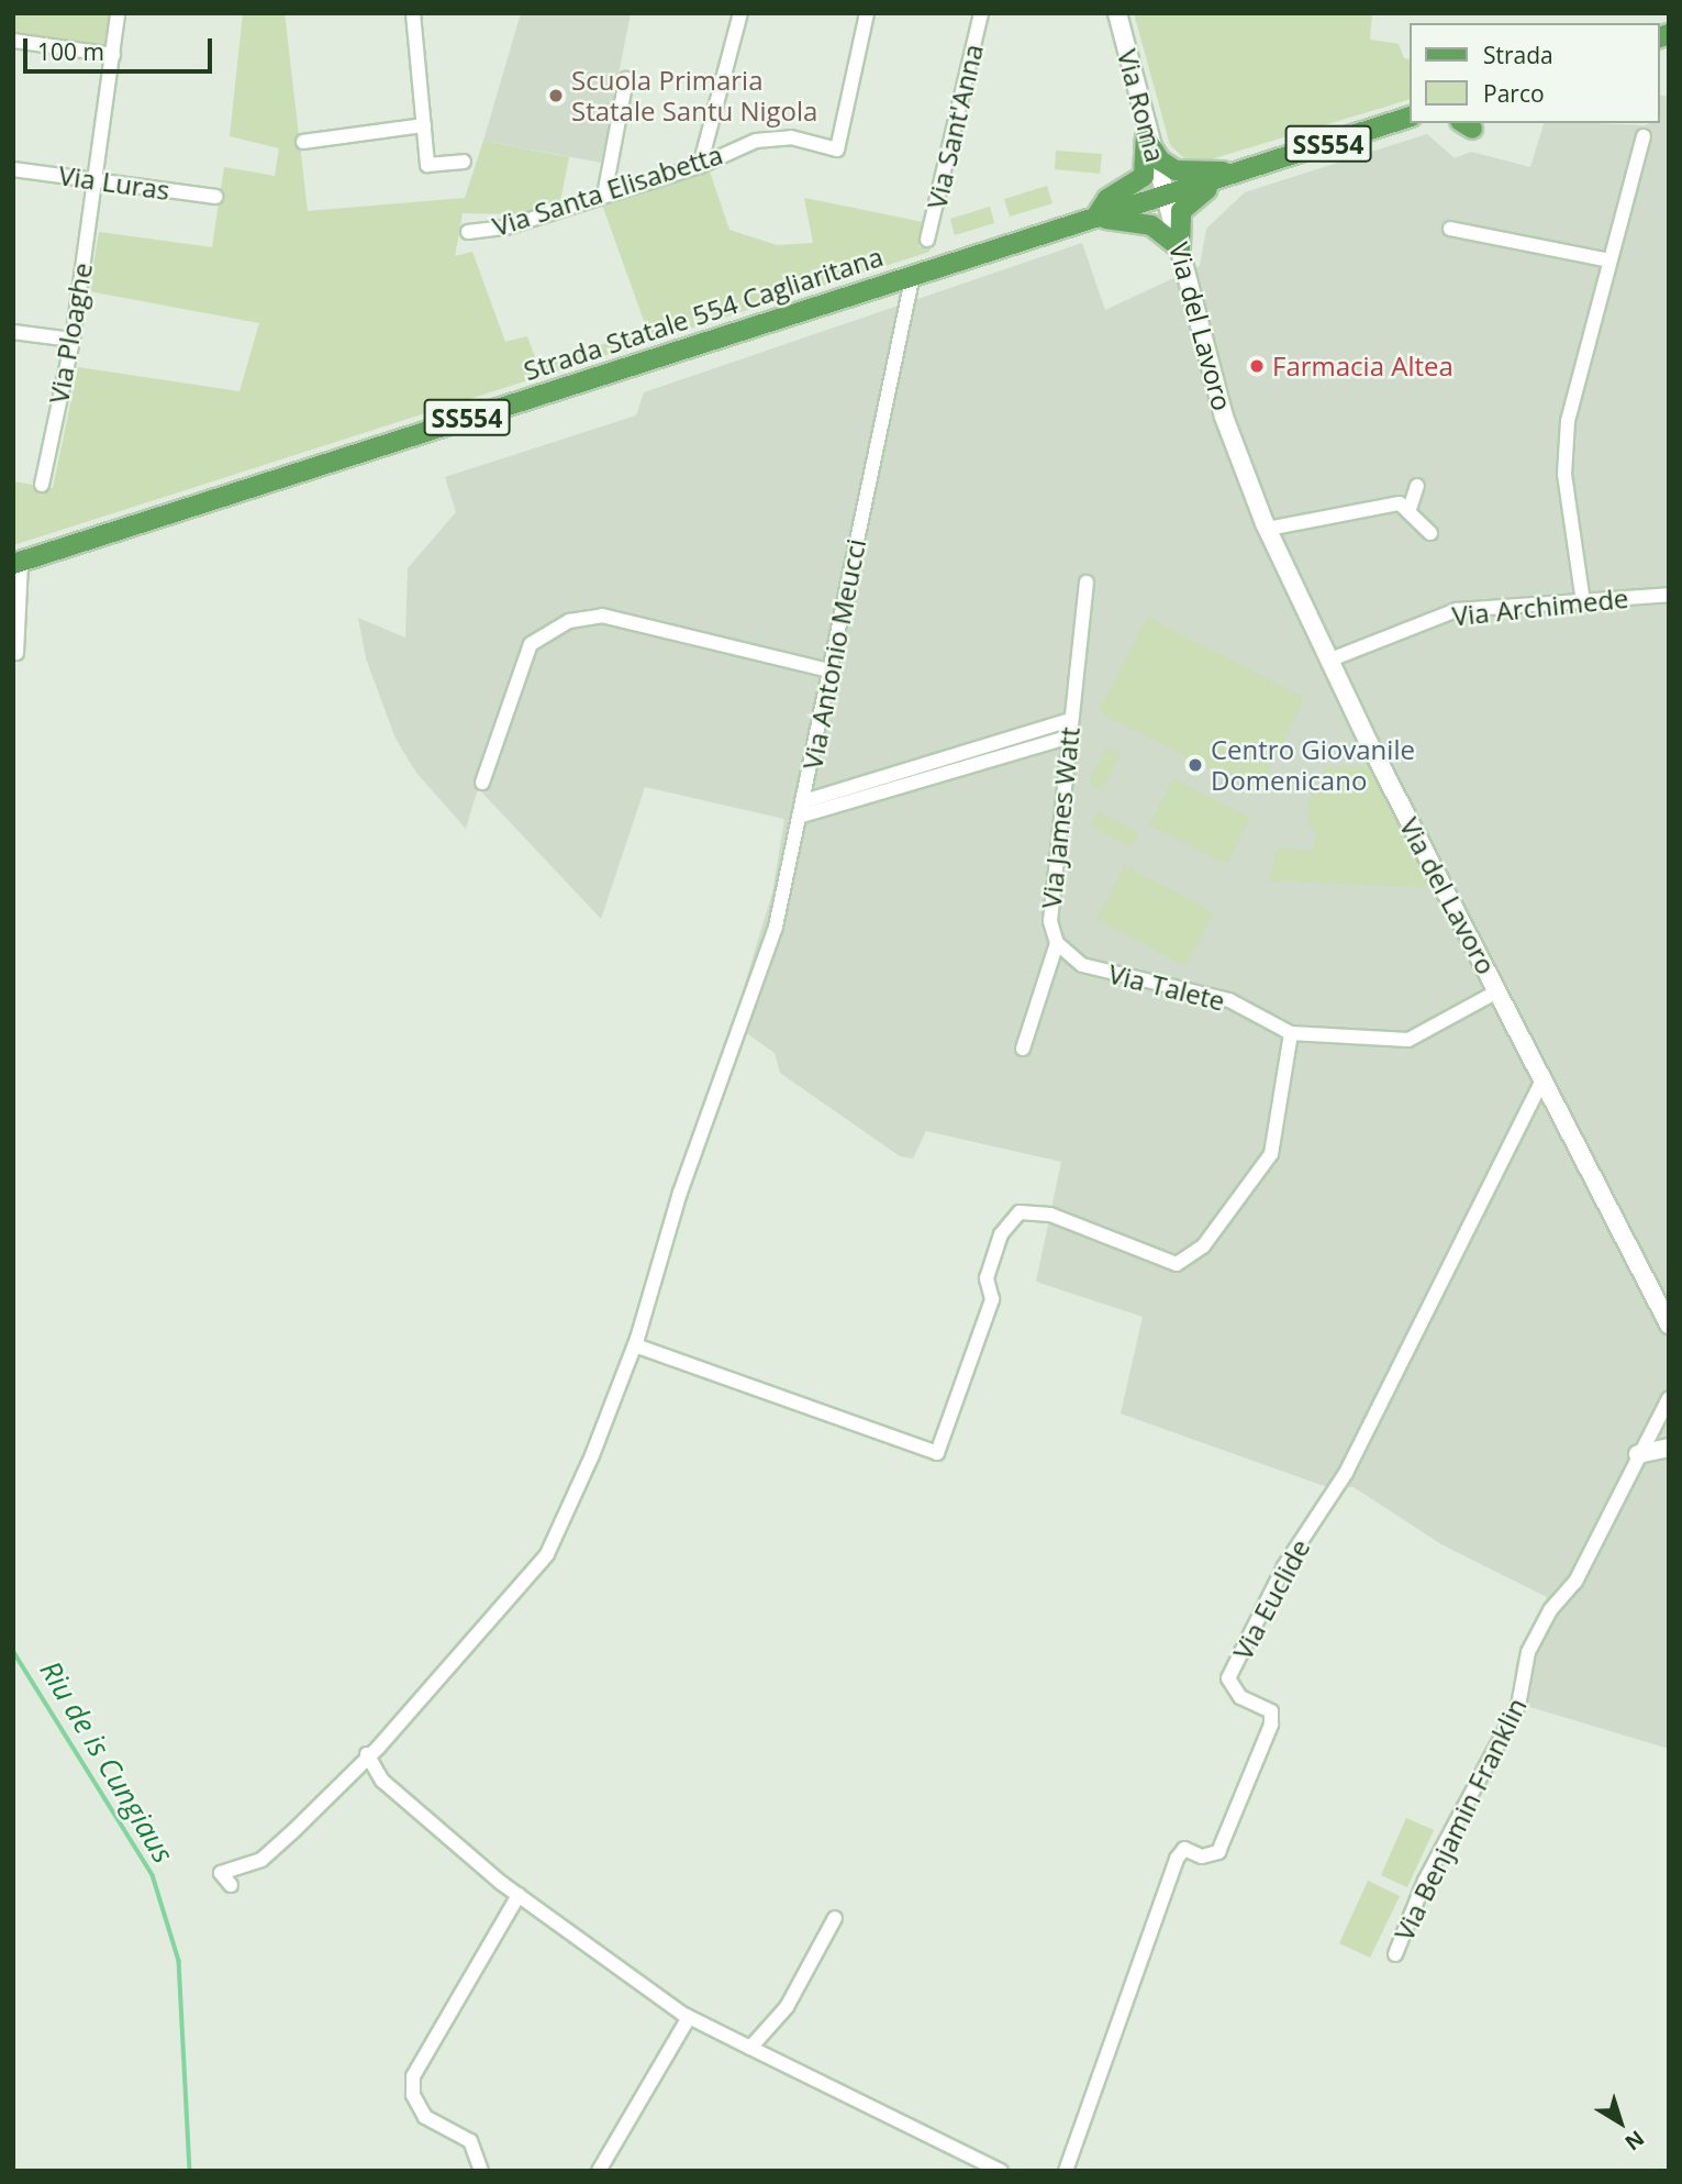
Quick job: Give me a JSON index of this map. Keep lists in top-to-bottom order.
{
  "streets": {
    "main road": [
      "Via Roma",
      "SS554",
      "Strada Statale 554 Cagliaritana",
      "Via del Lavoro"
    ],
    "street": [
      "Via Sant'Anna",
      "Via Luras",
      "Via Santa Elisabetta",
      "Via Ploaghe",
      "Via Archimede",
      "Via Antonio Meucci",
      "Via James Watt",
      "Via Talete",
      "Via Euclide",
      "Via Benjamin Franklin"
    ]
  },
  "crossings": [
    ["Via Roma", "Strada Statale 554 Cagliaritana"],
    ["Via Roma", "Via del Lavoro"],
    ["Via Luras", "Via Ploaghe"],
    ["Strada Statale 554 Cagliaritana", "Via del Lavoro"],
    ["Strada Statale 554 Cagliaritana", "Via Antonio Meucci"],
    ["Via del Lavoro", "Via Archimede"],
    ["Via del Lavoro", "Via Talete"],
    ["Via del Lavoro", "Via Euclide"],
    ["Via James Watt", "Via Talete"]
  ],
  "water": ["Riu de is Cungiaus"],
  "places": ["Scuola Primaria Statale Santu Nigola", "Farmacia Altea", "Centro Giovanile Domenicano"],
  "legend": ["Strada", "Parco"],
  "scale_bar": "100 m",
  "north": "bottom right"
}
